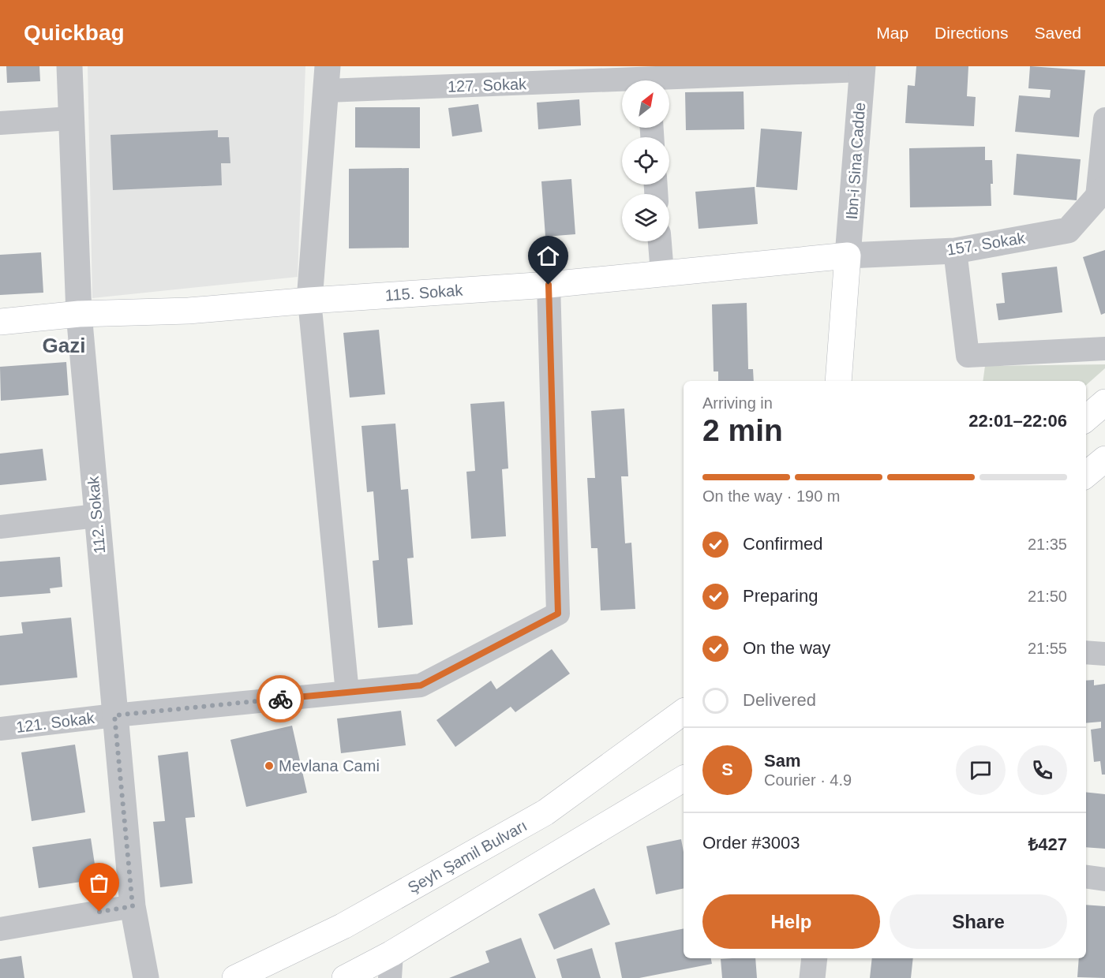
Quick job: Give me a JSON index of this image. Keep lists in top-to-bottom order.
{
  "streets": {
    "main road": ["115. Sokak", "Şeyh Şamil Bulvarı"],
    "street": [
      "127. Sokak",
      "Ibn-i Sina Cadde",
      "157. Sokak",
      "112. Sokak",
      "121. Sokak"
    ]
  },
  "crossings": [
    ["127. Sokak", "Ibn-i Sina Cadde"],
    ["Ibn-i Sina Cadde", "157. Sokak"],
    ["Ibn-i Sina Cadde", "115. Sokak"],
    ["157. Sokak", "115. Sokak"],
    ["115. Sokak", "112. Sokak"],
    ["115. Sokak", "121. Sokak"],
    ["112. Sokak", "121. Sokak"]
  ],
  "districts": ["Gazi"],
  "places": ["Mevlana Cami"],
  "north": "top right",
  "page": {
    "header": "Quickbag",
    "nav": ["Map", "Directions", "Saved"],
    "heading": ["2 min", "Arriving in", "22:01–22:06"],
    "panel": [
      "Sam",
      "Courier · 4.9",
      "Order #3003",
      "₺427"
    ],
    "bar": "On the way · 190 m",
    "list": [
      ["Confirmed", "21:35"],
      ["Preparing", "21:50"],
      ["On the way", "21:55"],
      "Delivered"
    ],
    "round": "S",
    "buttons": ["Help", "Share"]
  }
}
